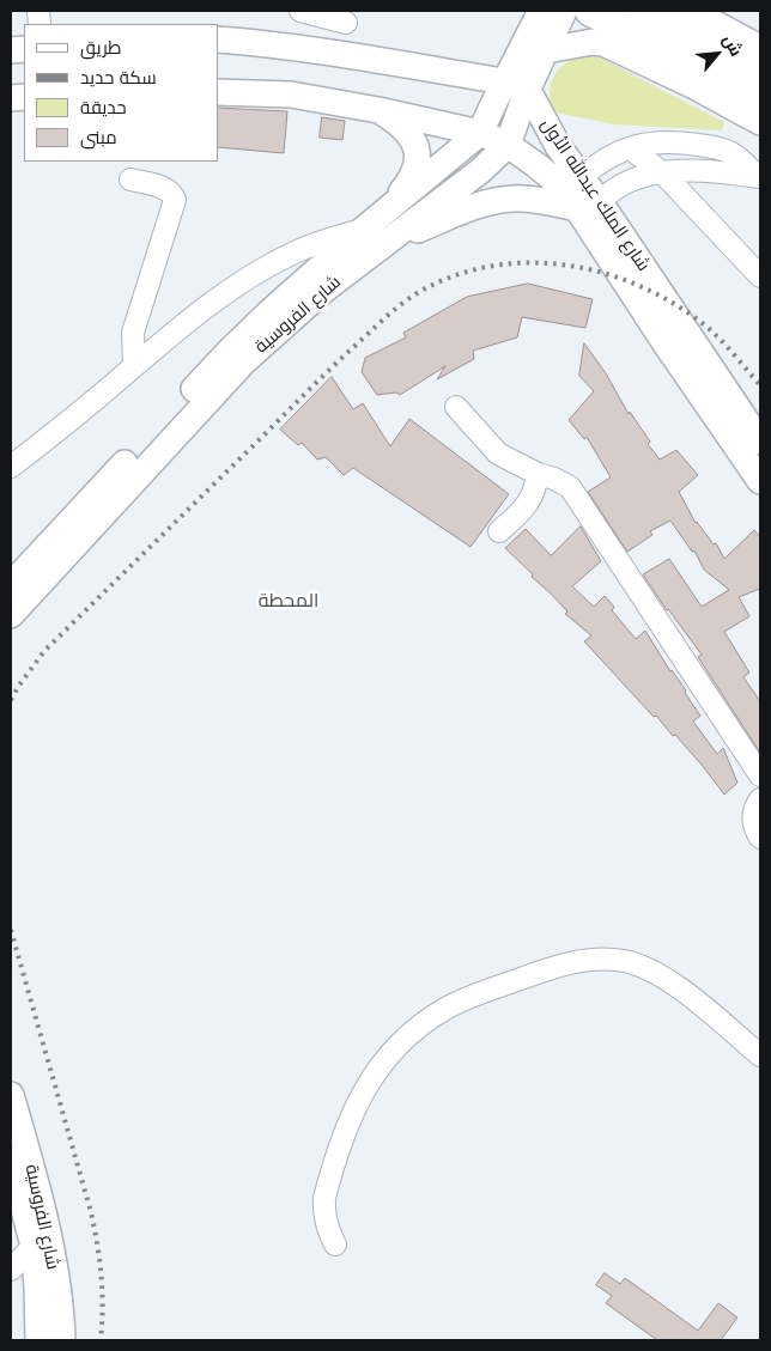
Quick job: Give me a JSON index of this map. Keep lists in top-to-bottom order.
{
  "streets": {
    "main road": ["شارع الملك عبدالله الأول", "شارع الفروسية"]
  },
  "crossings": [
    ["شارع الملك عبدالله الأول", "شارع الفروسية"]
  ],
  "districts": ["المحطة"],
  "legend": [
    "طريق",
    "سكة حديد",
    "حديقة",
    "مبنى"
  ],
  "north": "top right"
}
